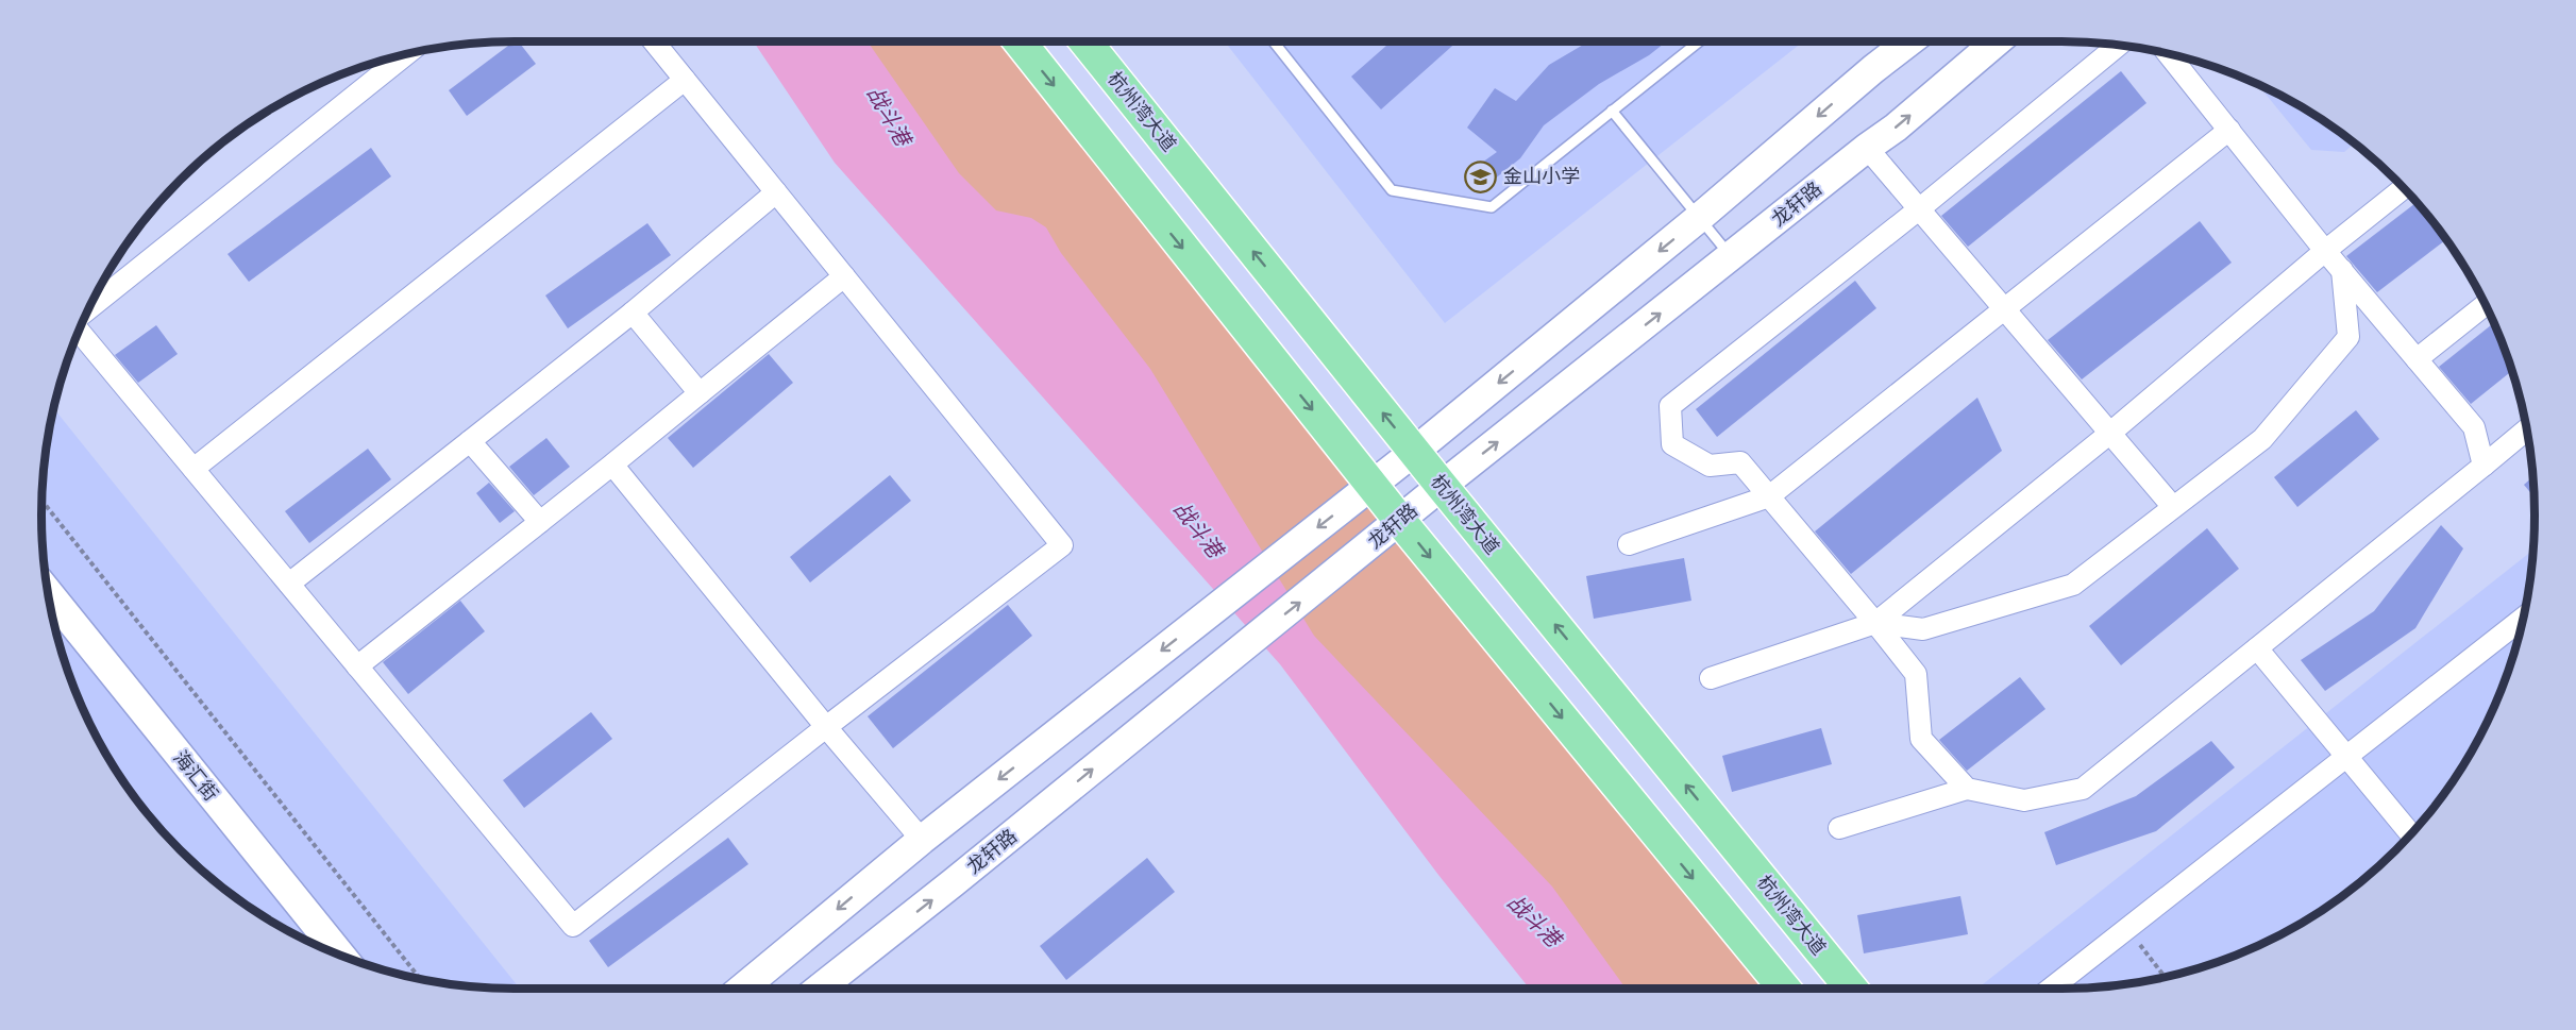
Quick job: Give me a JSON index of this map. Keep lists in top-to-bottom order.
{
  "streets": {
    "main road": ["杭州湾大道"],
    "street": ["龙轩路", "海汇街"]
  },
  "crossings": [
    ["杭州湾大道", "龙轩路"]
  ],
  "water": ["战斗港"],
  "places": {
    "school or university": ["金山小学"]
  }
}
